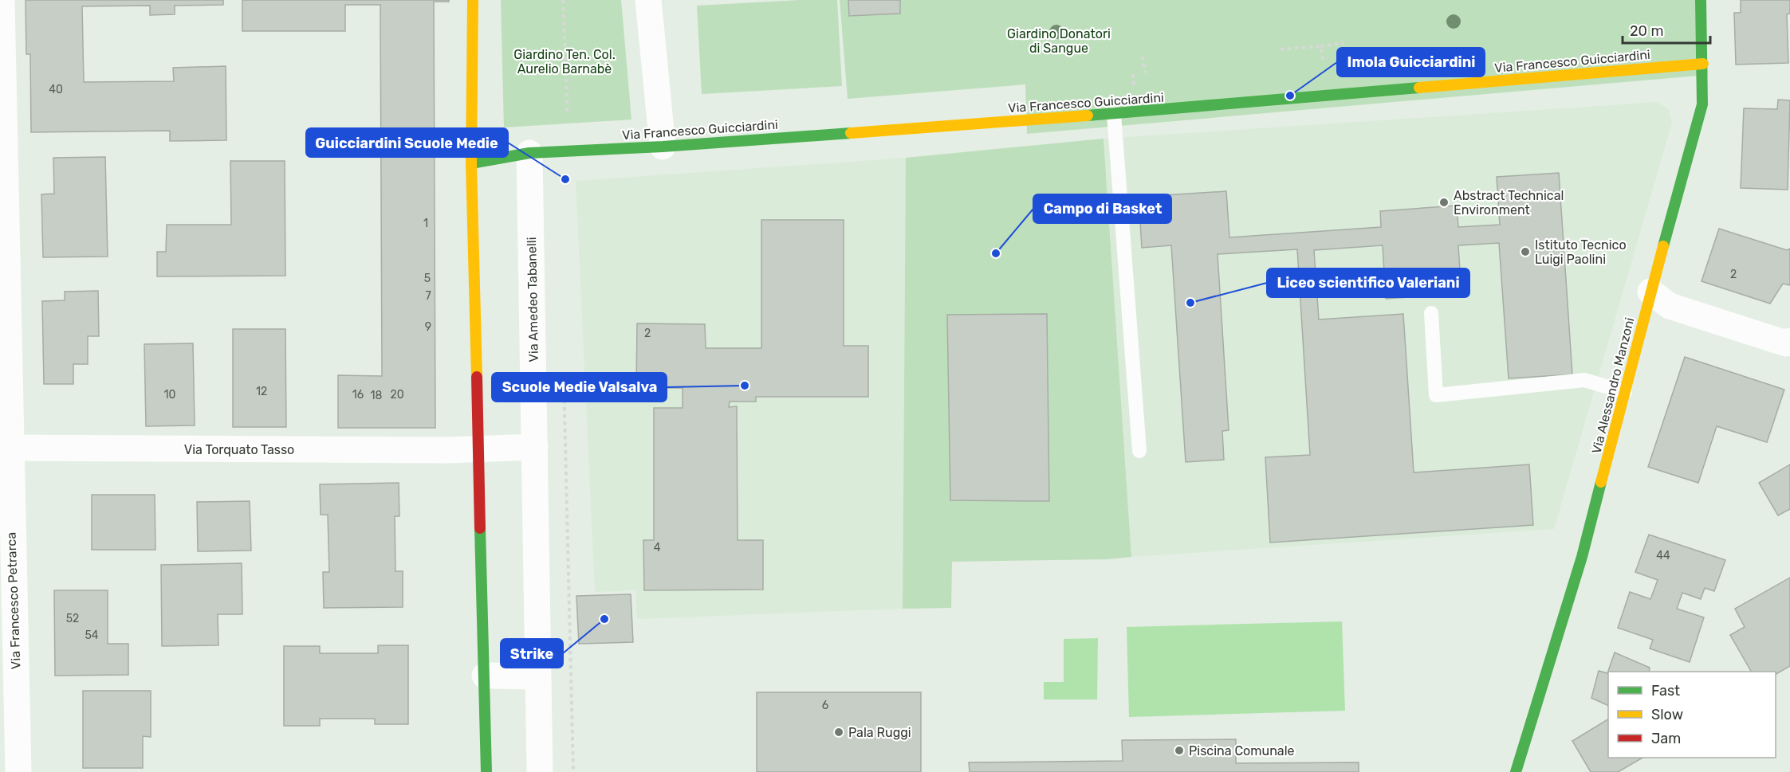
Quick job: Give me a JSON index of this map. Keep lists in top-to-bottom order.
{
  "streets": {
    "street": [
      "Via Francesco Guicciardini",
      "Via Amedeo Tabanelli",
      "Via Alessandro Manzoni",
      "Via Torquato Tasso",
      "Via Francesco Petrarca"
    ]
  },
  "crossings": [
    ["Via Francesco Guicciardini", "Via Amedeo Tabanelli"],
    ["Via Francesco Guicciardini", "Via Alessandro Manzoni"],
    ["Via Torquato Tasso", "Via Francesco Petrarca"]
  ],
  "parks": ["Giardino Donatori di Sangue", "Giardino Ten. Col. Aurelio Barnabè"],
  "places": [
    "Imola Guicciardini",
    "Guicciardini Scuole Medie",
    "Abstract Technical Environment",
    "Istituto Tecnico Luigi Paolini",
    "Campo di Basket",
    "Liceo scientifico Valeriani",
    "Scuole Medie Valsalva",
    "Strike",
    "Pala Ruggi",
    "Piscina Comunale"
  ],
  "house_numbers": [
    "40",
    "1",
    "2",
    "5",
    "7",
    "9",
    "2",
    "12",
    "10",
    "16",
    "20",
    "18",
    "4",
    "44",
    "52",
    "54",
    "6"
  ],
  "legend": ["Fast", "Slow", "Jam"],
  "scale_bar": "20 m"
}
